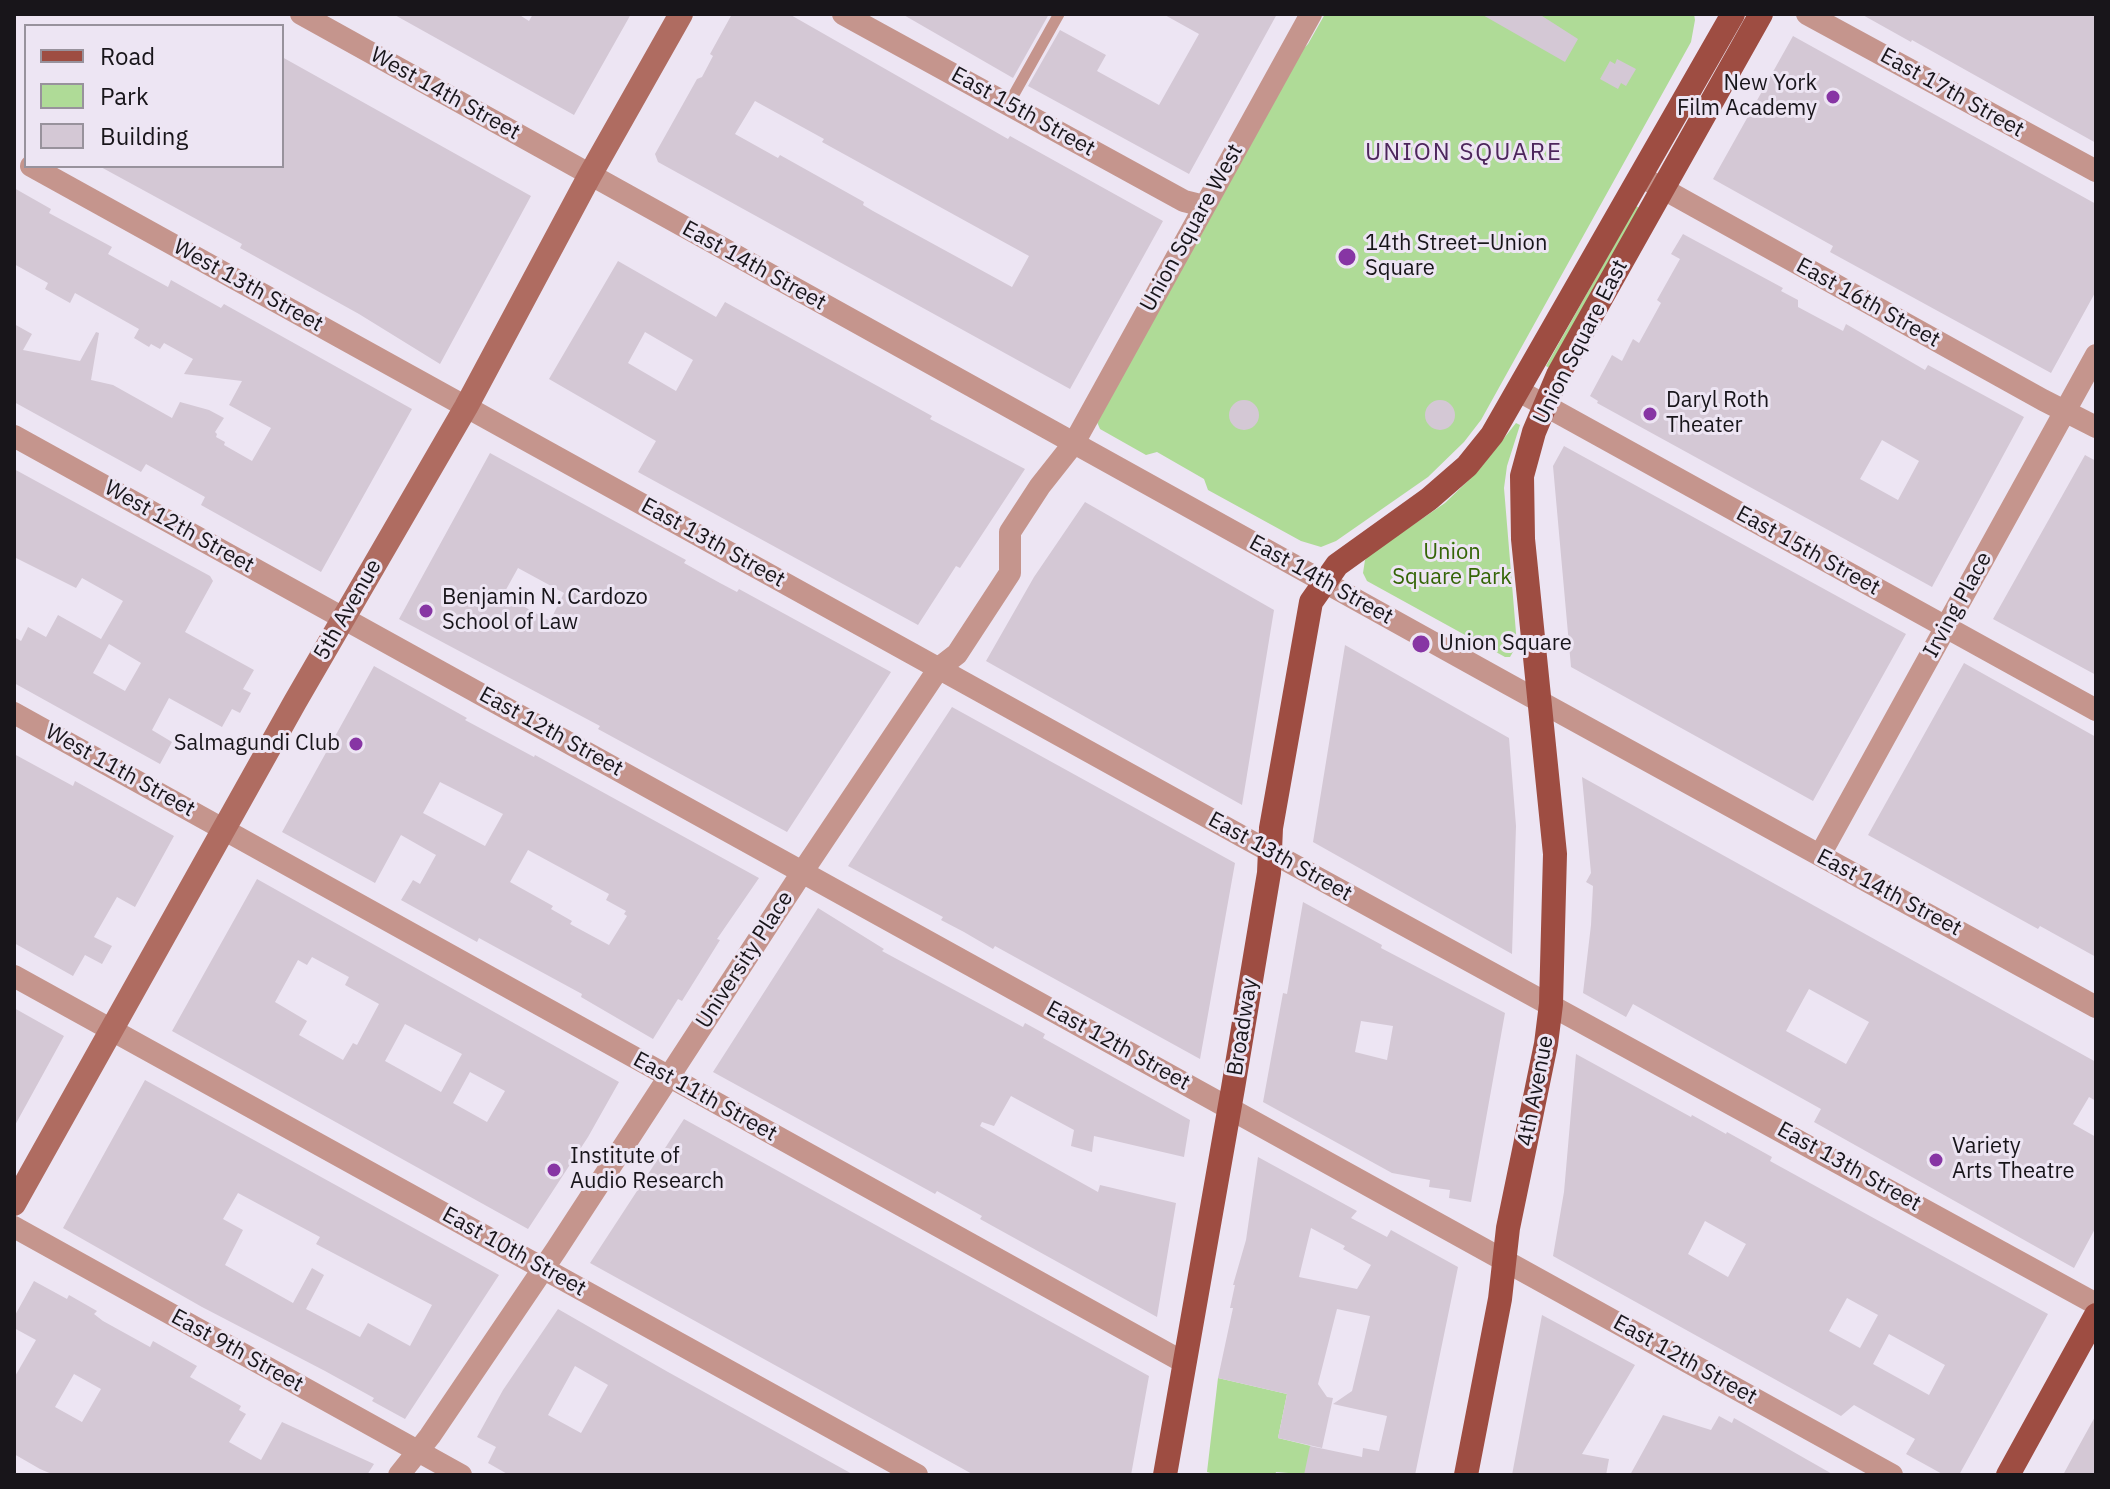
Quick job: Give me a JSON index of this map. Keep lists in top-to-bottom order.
{
  "streets": {
    "main road": [
      "Union Square East",
      "5th Avenue",
      "Broadway",
      "4th Avenue"
    ],
    "street": [
      "East 17th Street",
      "West 14th Street",
      "East 15th Street",
      "Union Square West",
      "East 14th Street",
      "West 13th Street",
      "East 16th Street",
      "West 12th Street",
      "East 13th Street",
      "Irving Place",
      "East 12th Street",
      "West 11th Street",
      "University Place",
      "East 11th Street",
      "East 10th Street",
      "East 9th Street"
    ]
  },
  "crossings": [
    ["West 14th Street", "East 14th Street"],
    ["West 14th Street", "5th Avenue"],
    ["East 15th Street", "Union Square West"],
    ["East 15th Street", "Union Square East"],
    ["East 15th Street", "Irving Place"],
    ["Union Square West", "East 14th Street"],
    ["Union Square West", "University Place"],
    ["East 14th Street", "Union Square East"],
    ["East 14th Street", "Irving Place"],
    ["East 14th Street", "5th Avenue"],
    ["East 14th Street", "University Place"],
    ["East 14th Street", "Broadway"],
    ["East 14th Street", "4th Avenue"],
    ["West 13th Street", "East 13th Street"],
    ["West 13th Street", "5th Avenue"],
    ["East 16th Street", "Union Square East"],
    ["East 16th Street", "Irving Place"],
    ["Union Square East", "Broadway"],
    ["Union Square East", "4th Avenue"],
    ["West 12th Street", "5th Avenue"],
    ["West 12th Street", "East 12th Street"],
    ["East 13th Street", "5th Avenue"],
    ["East 13th Street", "University Place"],
    ["East 13th Street", "Broadway"],
    ["East 13th Street", "4th Avenue"],
    ["5th Avenue", "East 12th Street"],
    ["5th Avenue", "West 11th Street"],
    ["5th Avenue", "East 11th Street"],
    ["5th Avenue", "East 10th Street"],
    ["East 12th Street", "University Place"],
    ["East 12th Street", "Broadway"],
    ["East 12th Street", "4th Avenue"],
    ["West 11th Street", "East 11th Street"],
    ["University Place", "East 11th Street"],
    ["University Place", "East 10th Street"],
    ["University Place", "East 9th Street"],
    ["Broadway", "East 11th Street"]
  ],
  "districts": ["UNION SQUARE"],
  "parks": ["Union Square Park"],
  "places": [
    "New York Film Academy",
    "14th Street–Union Square",
    "Daryl Roth Theater",
    "Benjamin N. Cardozo School of Law",
    "Union Square",
    "Salmagundi Club",
    "Variety Arts Theatre",
    "Institute of Audio Research"
  ],
  "legend": ["Road", "Park", "Building"]
}
